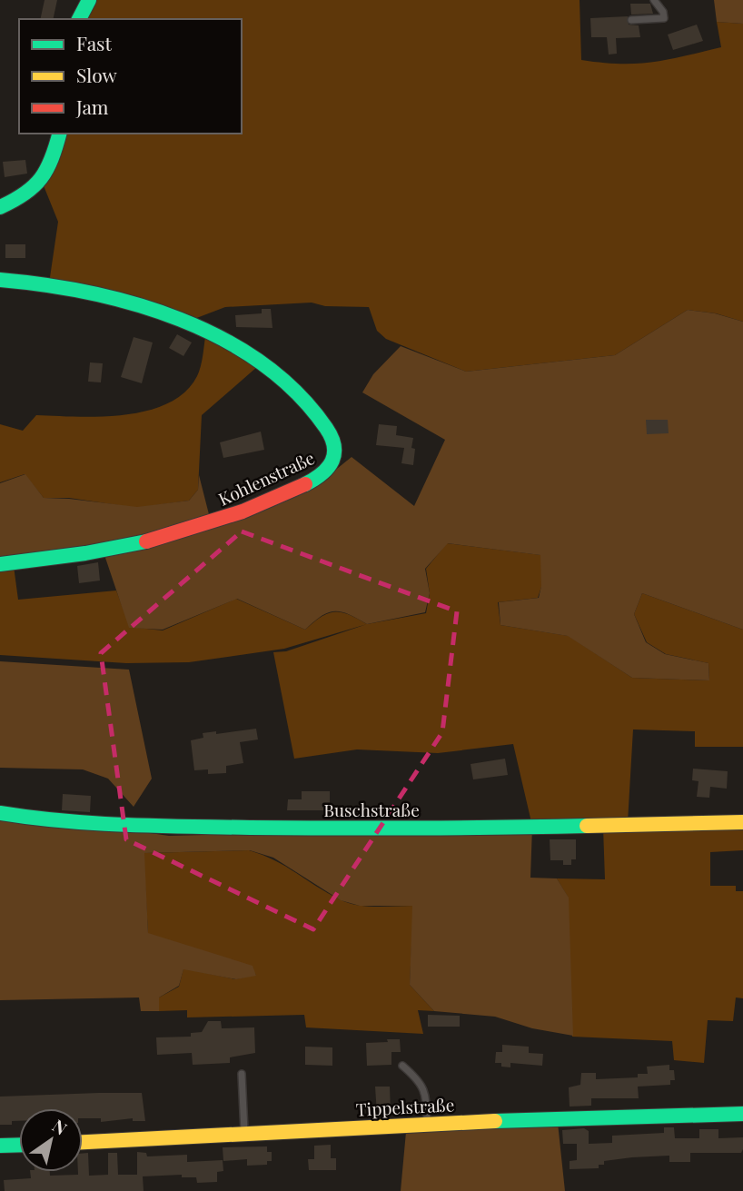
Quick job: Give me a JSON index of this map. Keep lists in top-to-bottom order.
{
  "streets": {
    "street": ["Kohlenstraße", "Buschstraße", "Tippelstraße"]
  },
  "legend": ["Fast", "Slow", "Jam"],
  "north": "top right"
}
